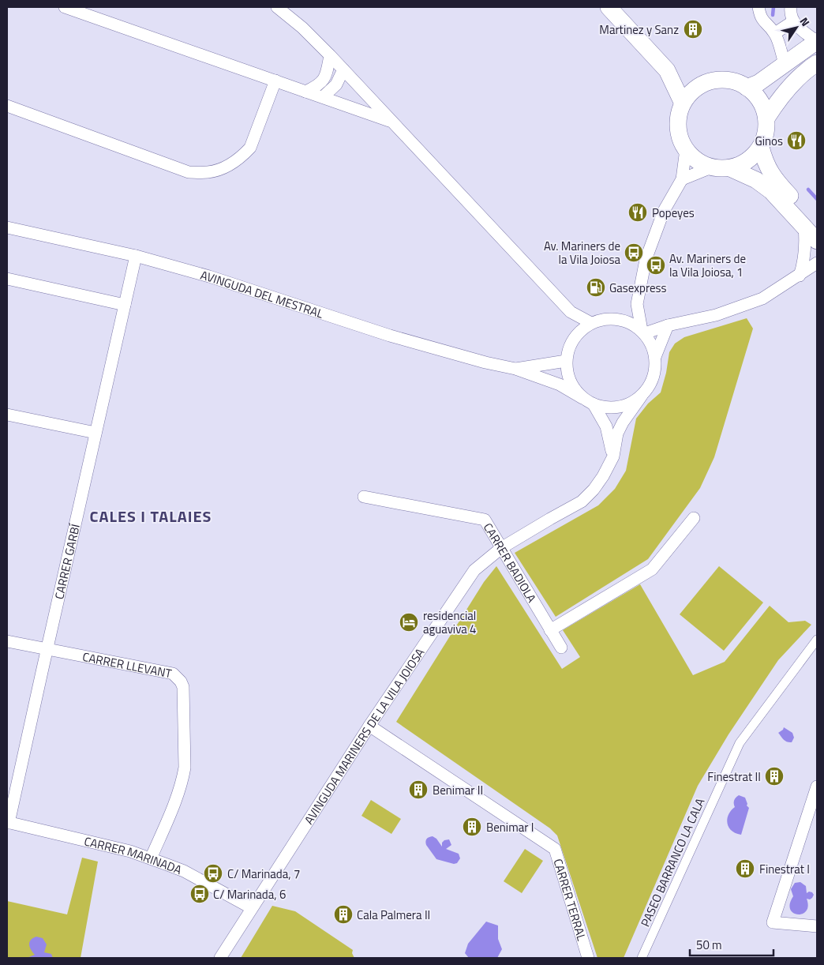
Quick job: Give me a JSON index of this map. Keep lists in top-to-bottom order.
{
  "streets": {
    "street": [
      "AVINGUDA DEL MESTRAL",
      "CARRER GARBÍ",
      "CARRER BADIOLA",
      "CARRER LLEVANT",
      "AVINGUDA MARINERS DE LA VILA JOIOSA",
      "CARRER MARINADA",
      "PASEO BARRANCO LA CALA",
      "CARRER TERRAL"
    ]
  },
  "crossings": [
    ["AVINGUDA DEL MESTRAL", "CARRER GARBÍ"],
    ["AVINGUDA DEL MESTRAL", "AVINGUDA MARINERS DE LA VILA JOIOSA"],
    ["CARRER GARBÍ", "CARRER LLEVANT"],
    ["CARRER GARBÍ", "CARRER MARINADA"],
    ["CARRER BADIOLA", "AVINGUDA MARINERS DE LA VILA JOIOSA"],
    ["CARRER LLEVANT", "CARRER MARINADA"],
    ["AVINGUDA MARINERS DE LA VILA JOIOSA", "CARRER MARINADA"],
    ["AVINGUDA MARINERS DE LA VILA JOIOSA", "CARRER TERRAL"]
  ],
  "districts": ["CALES I TALAIES"],
  "places": {
    "building": [
      "Martinez y Sanz",
      "Finestrat II",
      "Benimar II",
      "Benimar I",
      "Finestrat I",
      "Cala Palmera II"
    ],
    "restaurant": ["Ginos", "Popeyes"],
    "bus stop": [
      "Av. Mariners de la Vila Joiosa",
      "Av. Mariners de la Vila Joiosa, 1",
      "C/ Marinada, 7",
      "C/ Marinada, 6"
    ],
    "fuel station": ["Gasexpress"],
    "hotel": ["residencial aguaviva 4"]
  },
  "scale_bar": "50 m",
  "north": "top right"
}
